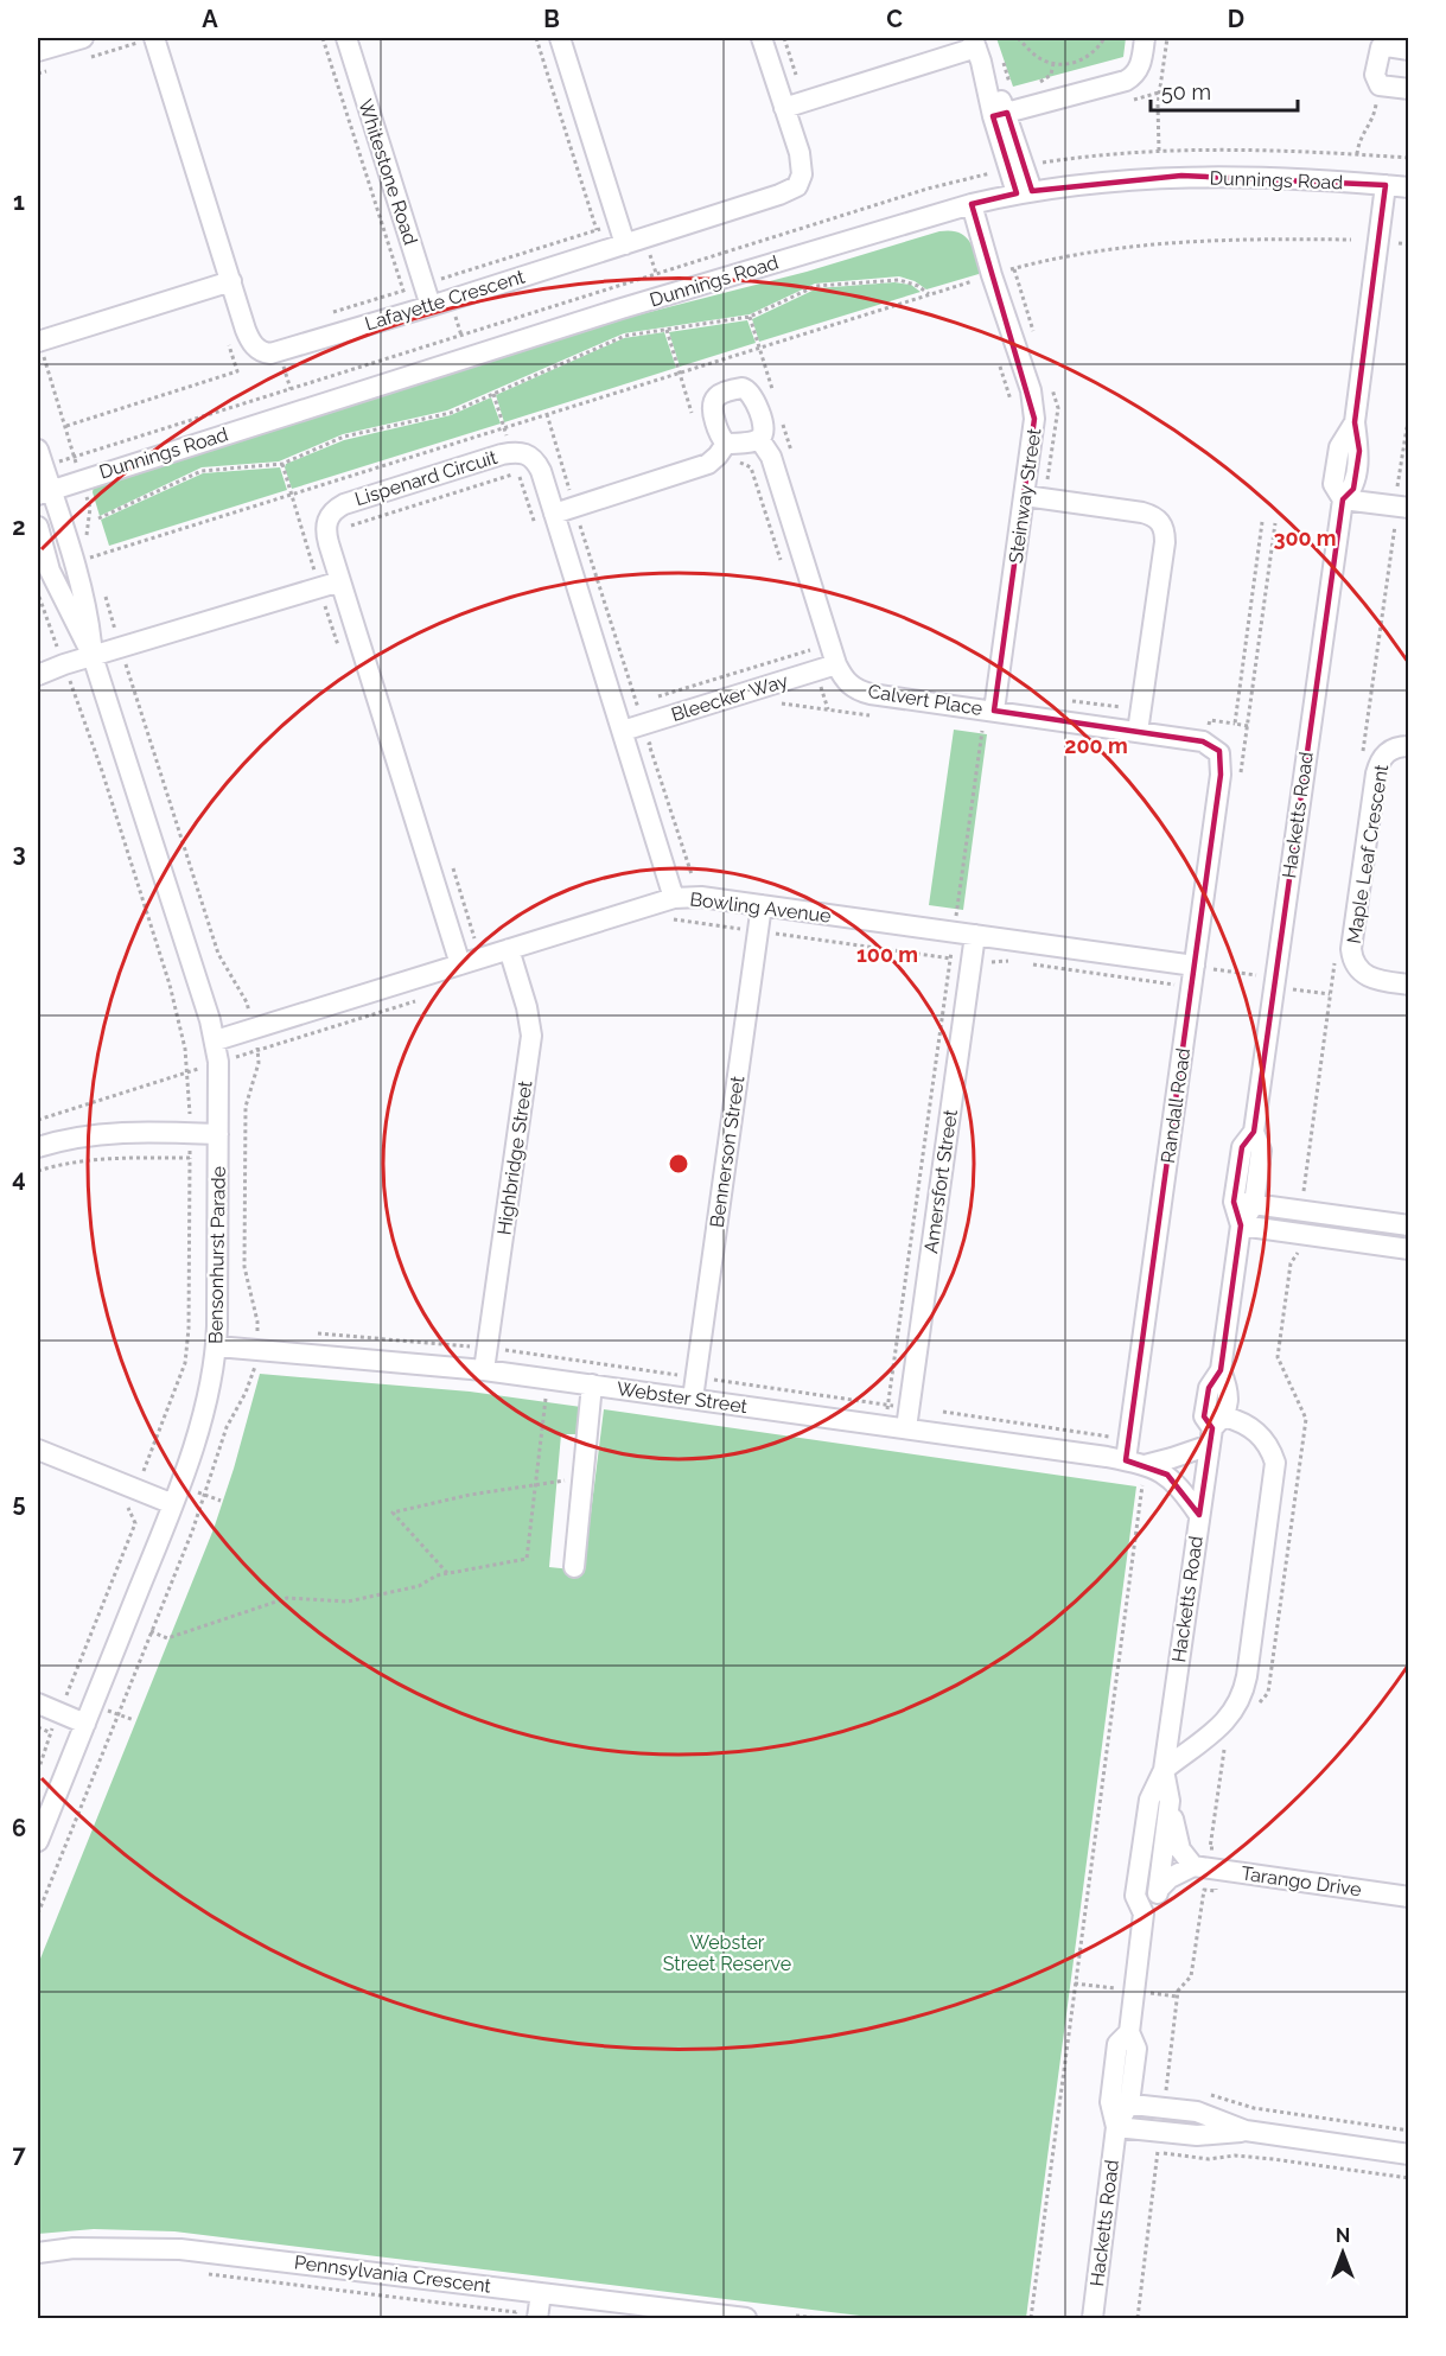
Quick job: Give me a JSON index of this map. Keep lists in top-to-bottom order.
{
  "streets": {
    "street": [
      "Whitestone Road",
      "Dunnings Road",
      "Lafayette Crescent",
      "Lispenard Circuit",
      "Steinway Street",
      "Bleecker Way",
      "Calvert Place",
      "Hacketts Road",
      "Maple Leaf Crescent",
      "Bowling Avenue",
      "Randall Road",
      "Bennerson Street",
      "Highbridge Street",
      "Amersfort Street",
      "Bensonhurst Parade",
      "Webster Street",
      "Tarango Drive",
      "Pennsylvania Crescent"
    ]
  },
  "crossings": [
    ["Whitestone Road", "Lafayette Crescent"],
    ["Dunnings Road", "Steinway Street"],
    ["Dunnings Road", "Hacketts Road"],
    ["Dunnings Road", "Bensonhurst Parade"],
    ["Lispenard Circuit", "Bleecker Way"],
    ["Lispenard Circuit", "Bowling Avenue"],
    ["Steinway Street", "Calvert Place"],
    ["Bleecker Way", "Calvert Place"],
    ["Calvert Place", "Randall Road"],
    ["Hacketts Road", "Webster Street"],
    ["Bowling Avenue", "Randall Road"],
    ["Bowling Avenue", "Bennerson Street"],
    ["Bowling Avenue", "Highbridge Street"],
    ["Bowling Avenue", "Amersfort Street"],
    ["Bowling Avenue", "Bensonhurst Parade"],
    ["Randall Road", "Webster Street"],
    ["Bennerson Street", "Webster Street"],
    ["Highbridge Street", "Webster Street"],
    ["Amersfort Street", "Webster Street"],
    ["Bensonhurst Parade", "Webster Street"]
  ],
  "parks": ["Webster Street Reserve"],
  "scale_bar": "50 m",
  "north": "top",
  "grid": {
    "columns": [
      "A",
      "B",
      "C",
      "D"
    ],
    "rows": [
      "1",
      "2",
      "3",
      "4",
      "5",
      "6",
      "7"
    ]
  },
  "rings": ["300 m", "200 m", "100 m"]
}
